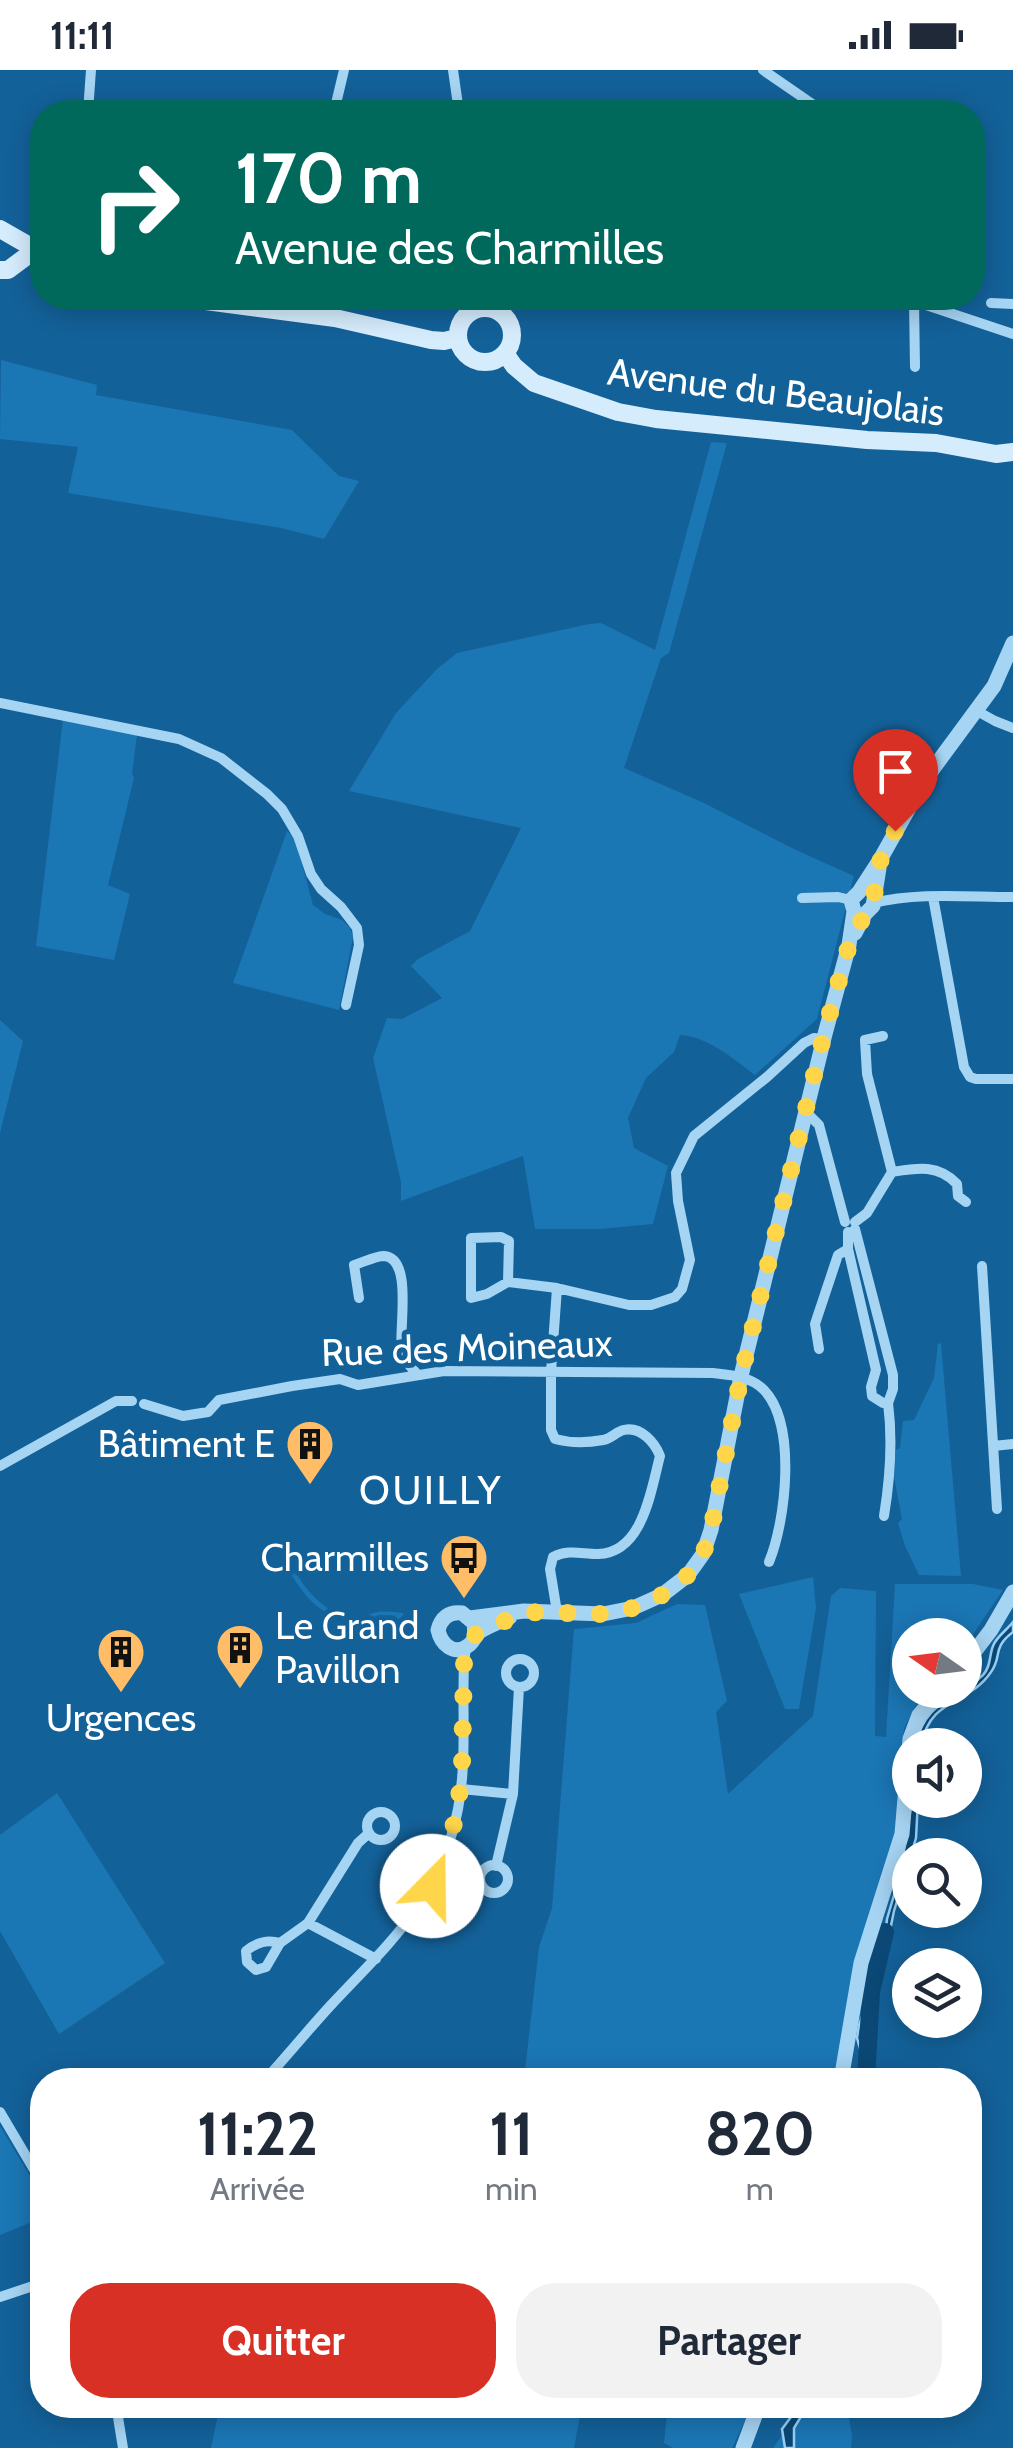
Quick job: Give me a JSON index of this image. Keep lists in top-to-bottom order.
{
  "streets": {
    "main road": ["Avenue du Beaujolais"],
    "street": ["Rue des Moineaux"]
  },
  "districts": ["OUILLY"],
  "places": {
    "building": ["Bâtiment E", "Le Grand Pavillon", "Urgences"],
    "bus stop": ["Charmilles"]
  },
  "north": "left",
  "page": {
    "status": "11:11",
    "turn": ["170 m", "Avenue des Charmilles"],
    "eta": [
      "11:22",
      "Arrivée",
      "11",
      "min",
      "820",
      "m"
    ],
    "buttons": ["Quitter", "Partager"]
  }
}
